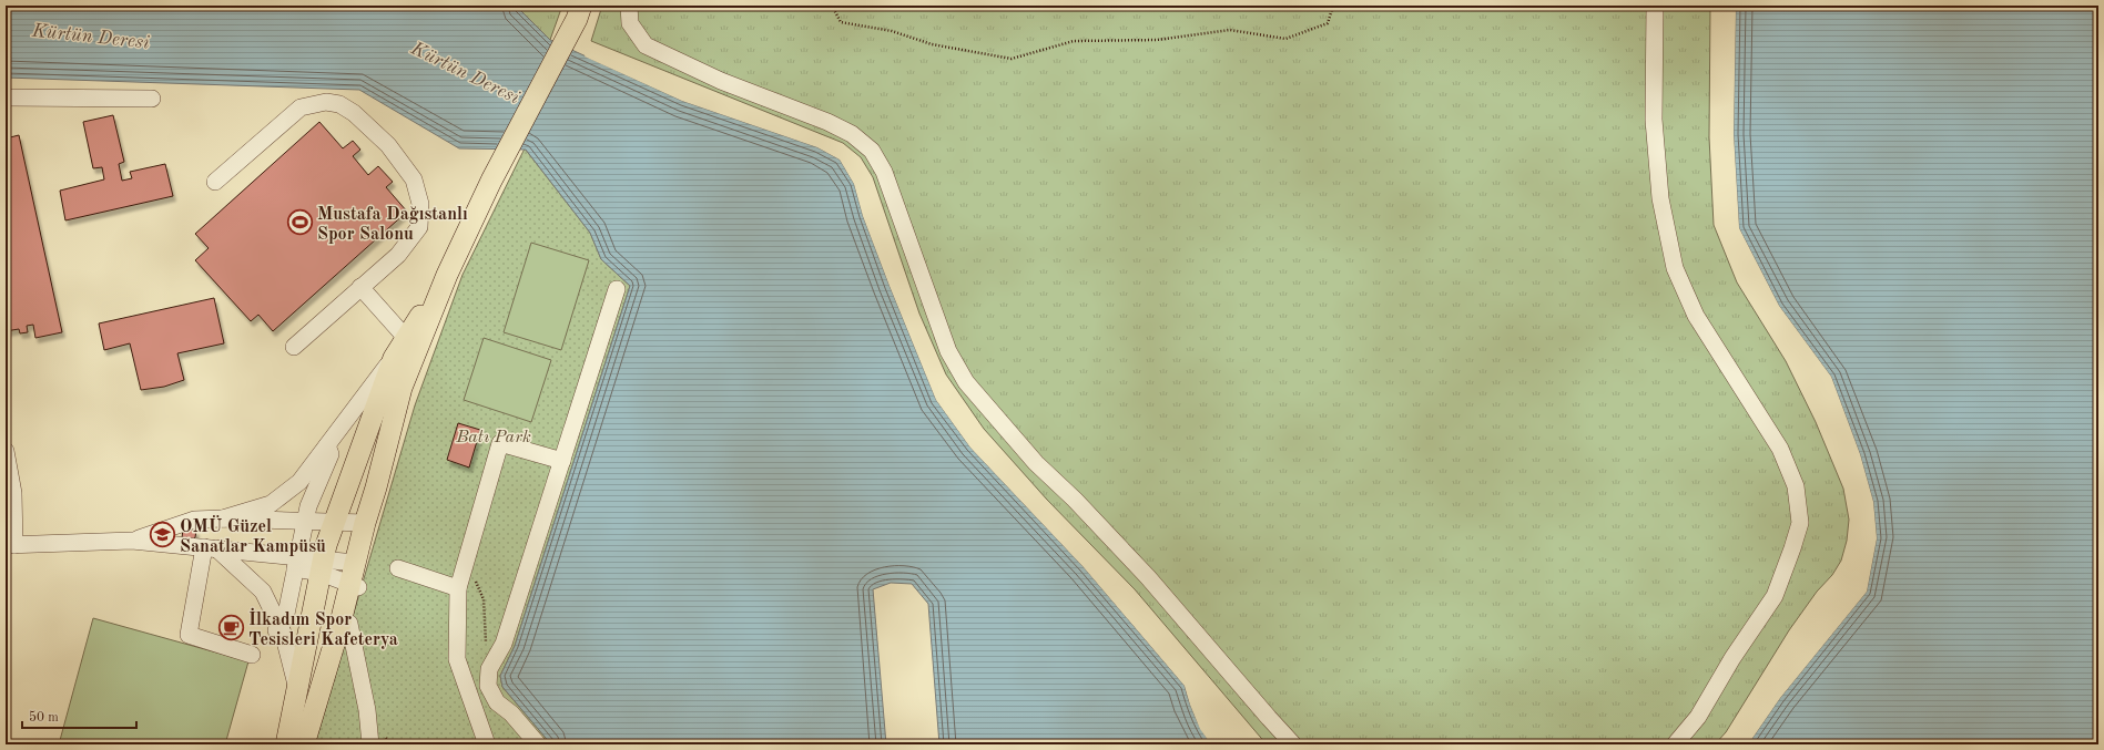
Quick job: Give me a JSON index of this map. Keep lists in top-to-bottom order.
{
  "water": ["Kürtün Deresi"],
  "parks": ["Batı Park"],
  "places": {
    "sports": ["Mustafa Dağıstanlı Spor Salonu"],
    "school or university": ["OMÜ Güzel Sanatlar Kampüsü"],
    "cafe": ["İlkadım Spor Tesisleri Kafeterya"]
  },
  "scale_bar": "50 m"
}
